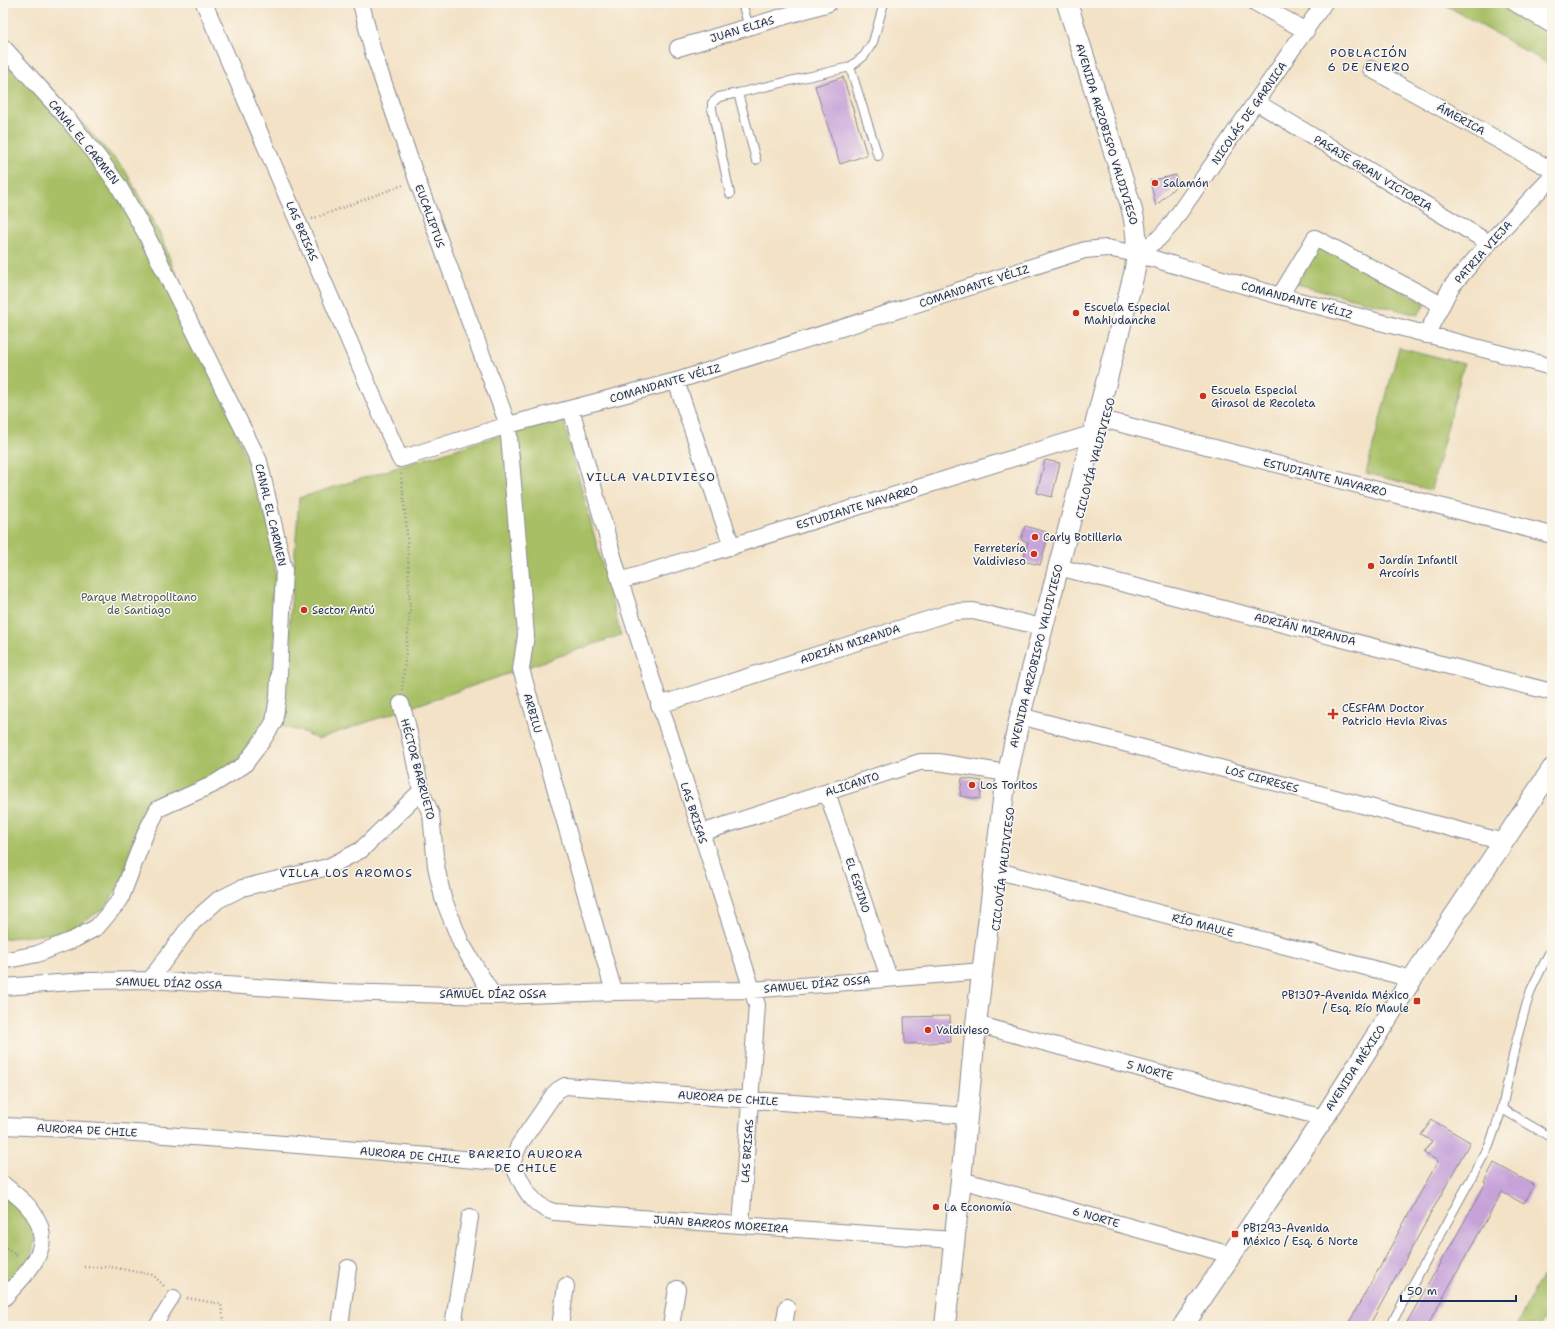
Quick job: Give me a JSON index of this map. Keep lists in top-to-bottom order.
{
  "streets": {
    "street": [
      "JUAN ELIAS",
      "NICOLÁS DE GARNICA",
      "ÁMERICA",
      "AVENIDA ARZOBISPO VALDIVIESO",
      "CANAL EL CARMEN",
      "PASAJE GRAN VICTORIA",
      "EUCALIPTUS",
      "LAS BRISAS",
      "PATRIA VIEJA",
      "COMANDANTE VÉLIZ",
      "ESTUDIANTE NAVARRO",
      "ADRIÁN MIRANDA",
      "ARBILU",
      "HÉCTOR BARRUETO",
      "LOS CIPRESES",
      "ALICANTO",
      "EL ESPINO",
      "RÍO MAULE",
      "SAMUEL DÍAZ OSSA",
      "AVENIDA MÉXICO",
      "5 NORTE",
      "AURORA DE CHILE",
      "6 NORTE",
      "JUAN BARROS MOREIRA"
    ]
  },
  "crossings": [
    ["NICOLÁS DE GARNICA", "AVENIDA ARZOBISPO VALDIVIESO"],
    ["NICOLÁS DE GARNICA", "PASAJE GRAN VICTORIA"],
    ["NICOLÁS DE GARNICA", "COMANDANTE VÉLIZ"],
    ["AVENIDA ARZOBISPO VALDIVIESO", "COMANDANTE VÉLIZ"],
    ["AVENIDA ARZOBISPO VALDIVIESO", "ESTUDIANTE NAVARRO"],
    ["AVENIDA ARZOBISPO VALDIVIESO", "ADRIÁN MIRANDA"],
    ["AVENIDA ARZOBISPO VALDIVIESO", "LOS CIPRESES"],
    ["AVENIDA ARZOBISPO VALDIVIESO", "ALICANTO"],
    ["AVENIDA ARZOBISPO VALDIVIESO", "RÍO MAULE"],
    ["AVENIDA ARZOBISPO VALDIVIESO", "SAMUEL DÍAZ OSSA"],
    ["AVENIDA ARZOBISPO VALDIVIESO", "5 NORTE"],
    ["AVENIDA ARZOBISPO VALDIVIESO", "AURORA DE CHILE"],
    ["AVENIDA ARZOBISPO VALDIVIESO", "6 NORTE"],
    ["AVENIDA ARZOBISPO VALDIVIESO", "JUAN BARROS MOREIRA"],
    ["PASAJE GRAN VICTORIA", "PATRIA VIEJA"],
    ["EUCALIPTUS", "COMANDANTE VÉLIZ"],
    ["EUCALIPTUS", "ARBILU"],
    ["LAS BRISAS", "COMANDANTE VÉLIZ"],
    ["LAS BRISAS", "ESTUDIANTE NAVARRO"],
    ["LAS BRISAS", "ADRIÁN MIRANDA"],
    ["LAS BRISAS", "HÉCTOR BARRUETO"],
    ["LAS BRISAS", "ALICANTO"],
    ["LAS BRISAS", "SAMUEL DÍAZ OSSA"],
    ["LAS BRISAS", "AURORA DE CHILE"],
    ["LAS BRISAS", "JUAN BARROS MOREIRA"],
    ["PATRIA VIEJA", "COMANDANTE VÉLIZ"],
    ["COMANDANTE VÉLIZ", "ARBILU"],
    ["COMANDANTE VÉLIZ", "HÉCTOR BARRUETO"],
    ["ARBILU", "SAMUEL DÍAZ OSSA"],
    ["HÉCTOR BARRUETO", "SAMUEL DÍAZ OSSA"],
    ["LOS CIPRESES", "AVENIDA MÉXICO"],
    ["ALICANTO", "EL ESPINO"],
    ["EL ESPINO", "SAMUEL DÍAZ OSSA"],
    ["RÍO MAULE", "AVENIDA MÉXICO"],
    ["AVENIDA MÉXICO", "5 NORTE"],
    ["AVENIDA MÉXICO", "6 NORTE"],
    ["AURORA DE CHILE", "JUAN BARROS MOREIRA"]
  ],
  "districts": [
    "POBLACIÓN 6 DE ENERO",
    "VILLA VALDIVIESO",
    "VILLA LOS AROMOS",
    "BARRIO AURORA DE CHILE"
  ],
  "parks": ["Parque Metropolitano de Santiago"],
  "places": {
    "other": [
      "Salamón",
      "Escuela Especial Mahiudanche",
      "Escuela Especial Girasol de Recoleta",
      "Carly Botilleria",
      "Ferretería Valdivieso",
      "Jardín Infantil Arcoíris",
      "Sector Antú",
      "Los Toritos",
      "Valdivieso",
      "La Economía"
    ],
    "health": ["CESFAM Doctor Patricio Hevia Rivas"],
    "transit": ["PB1307-Avenida México / Esq. Río Maule", "PB1293-Avenida México / Esq. 6 Norte"]
  },
  "scale_bar": "50 m"
}
